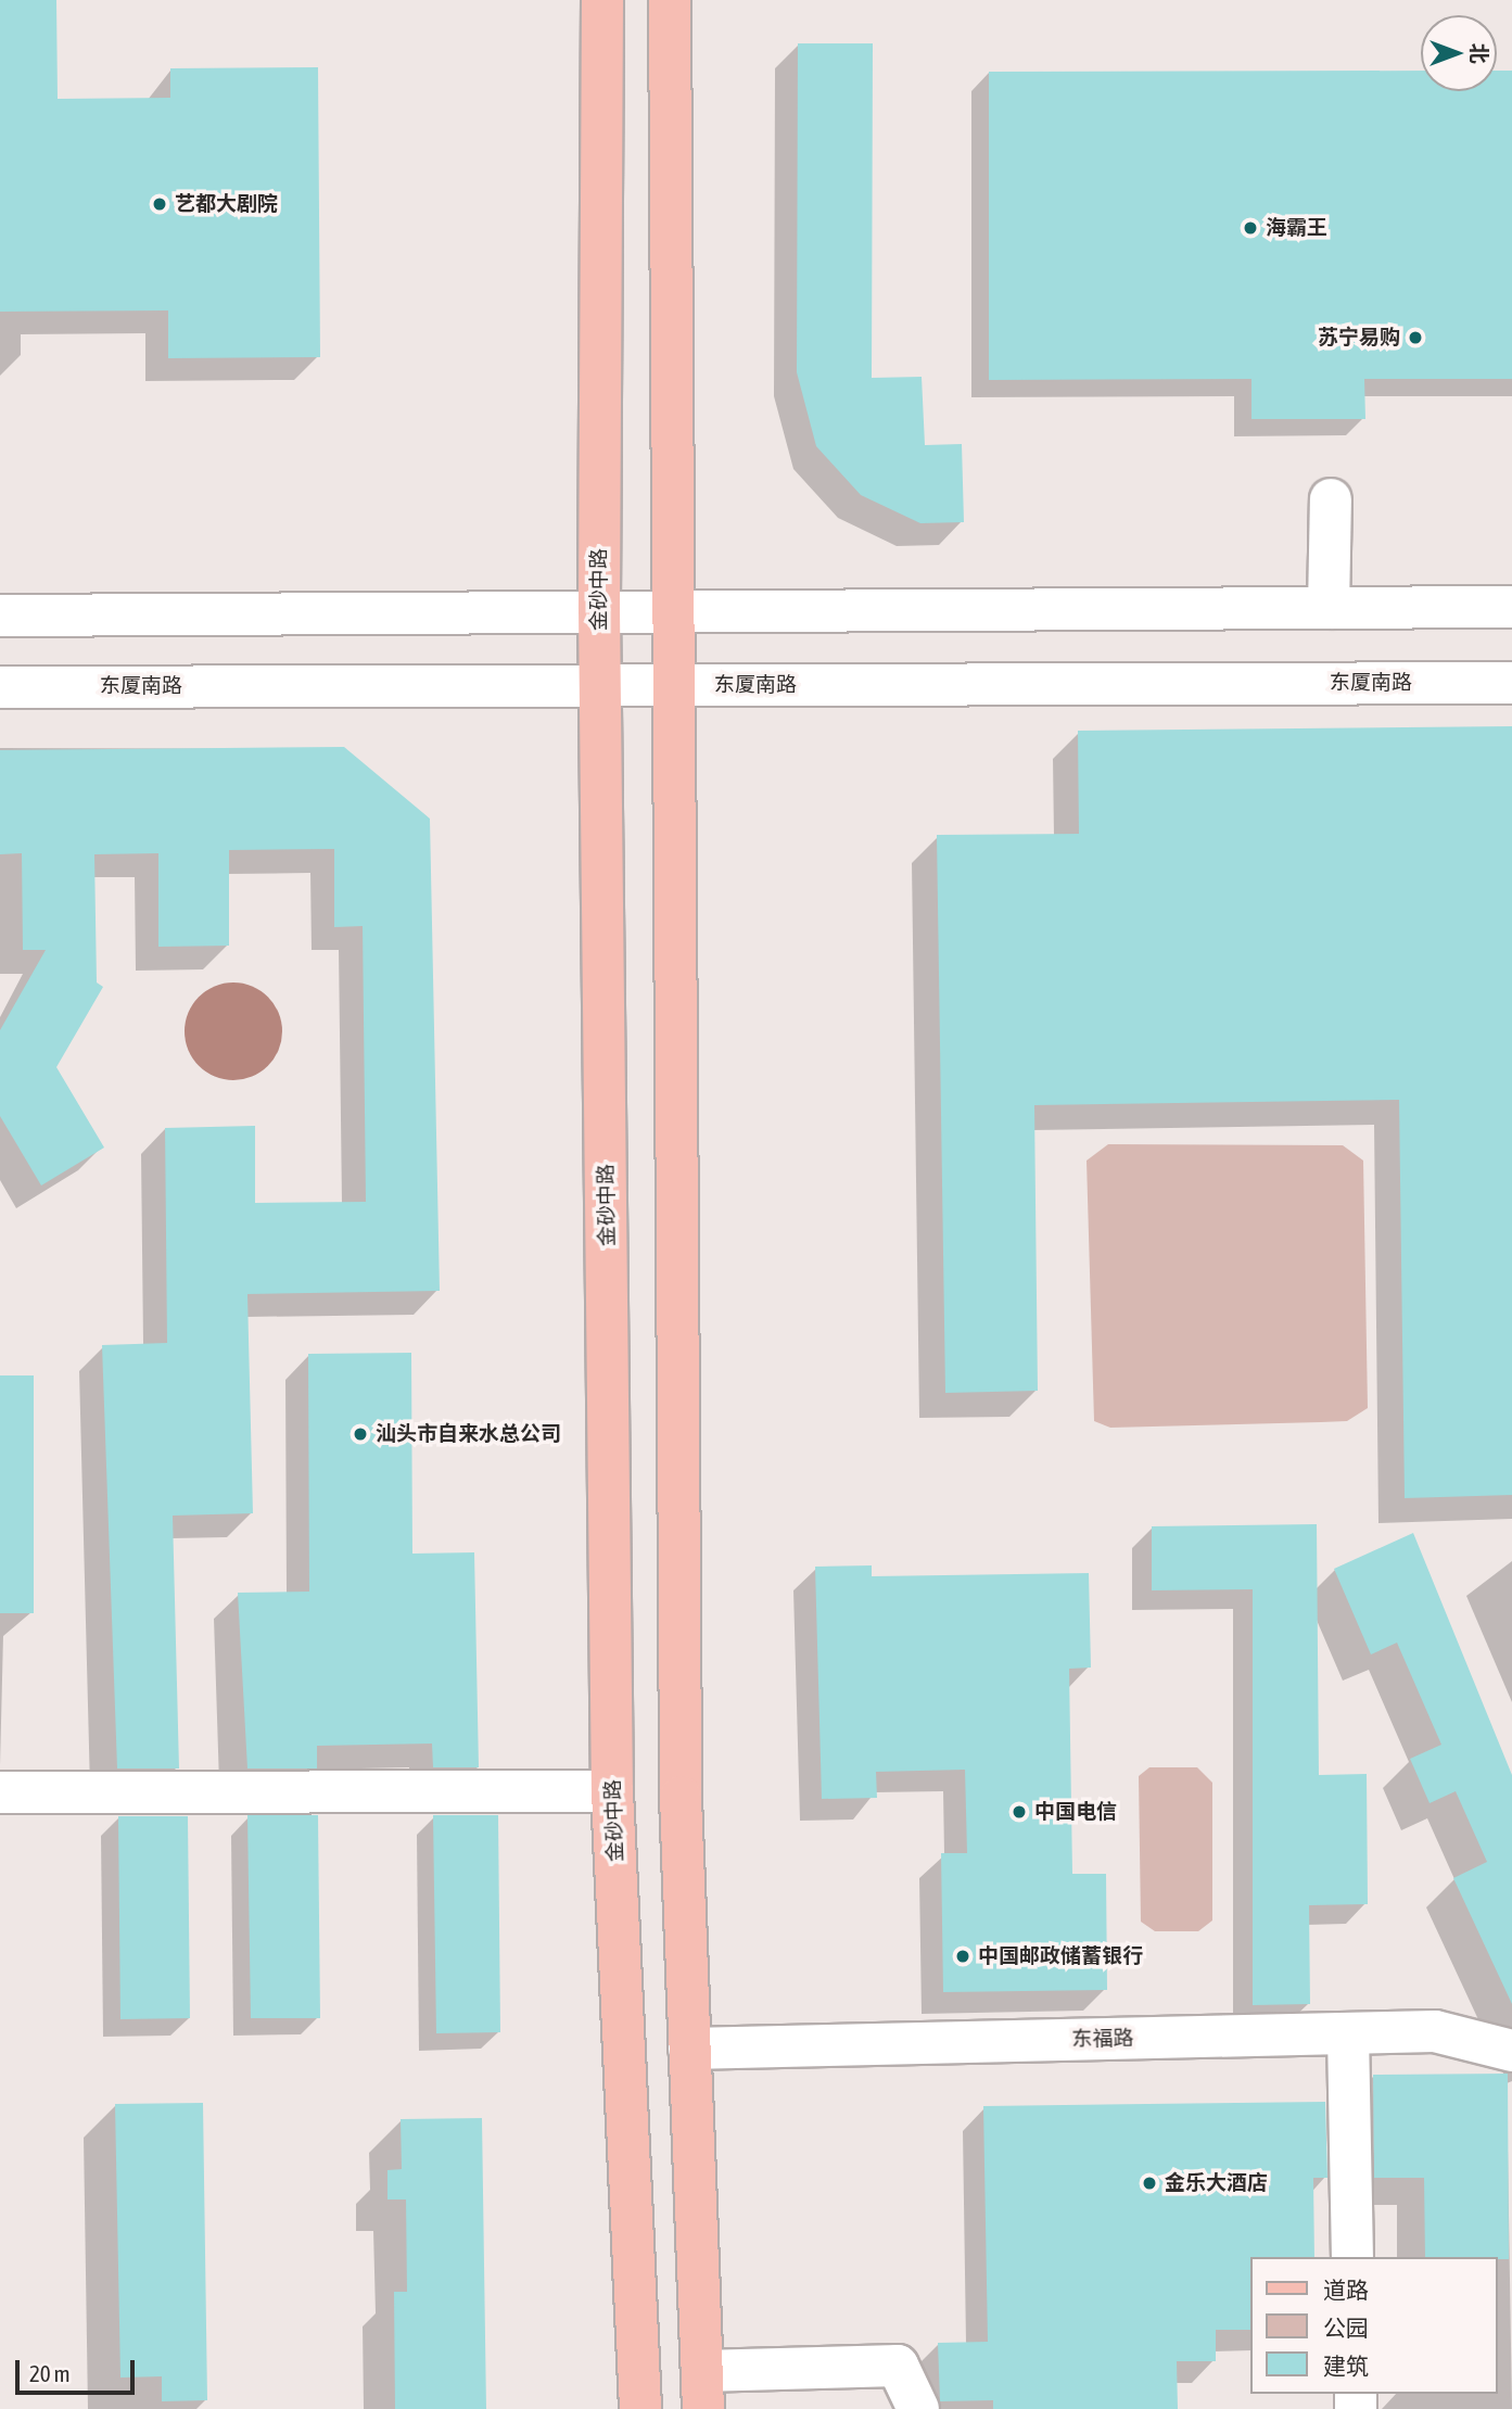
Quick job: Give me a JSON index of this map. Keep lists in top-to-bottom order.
{
  "streets": {
    "main road": ["金砂中路"],
    "street": ["东厦南路", "东福路"]
  },
  "crossings": [
    ["金砂中路", "东厦南路"]
  ],
  "places": [
    "艺都大剧院",
    "海霸王",
    "苏宁易购",
    "汕头市自来水总公司",
    "中国电信",
    "中国邮政储蓄银行",
    "金乐大酒店"
  ],
  "legend": ["道路", "公园", "建筑"],
  "scale_bar": "20 m",
  "north": "right"
}
